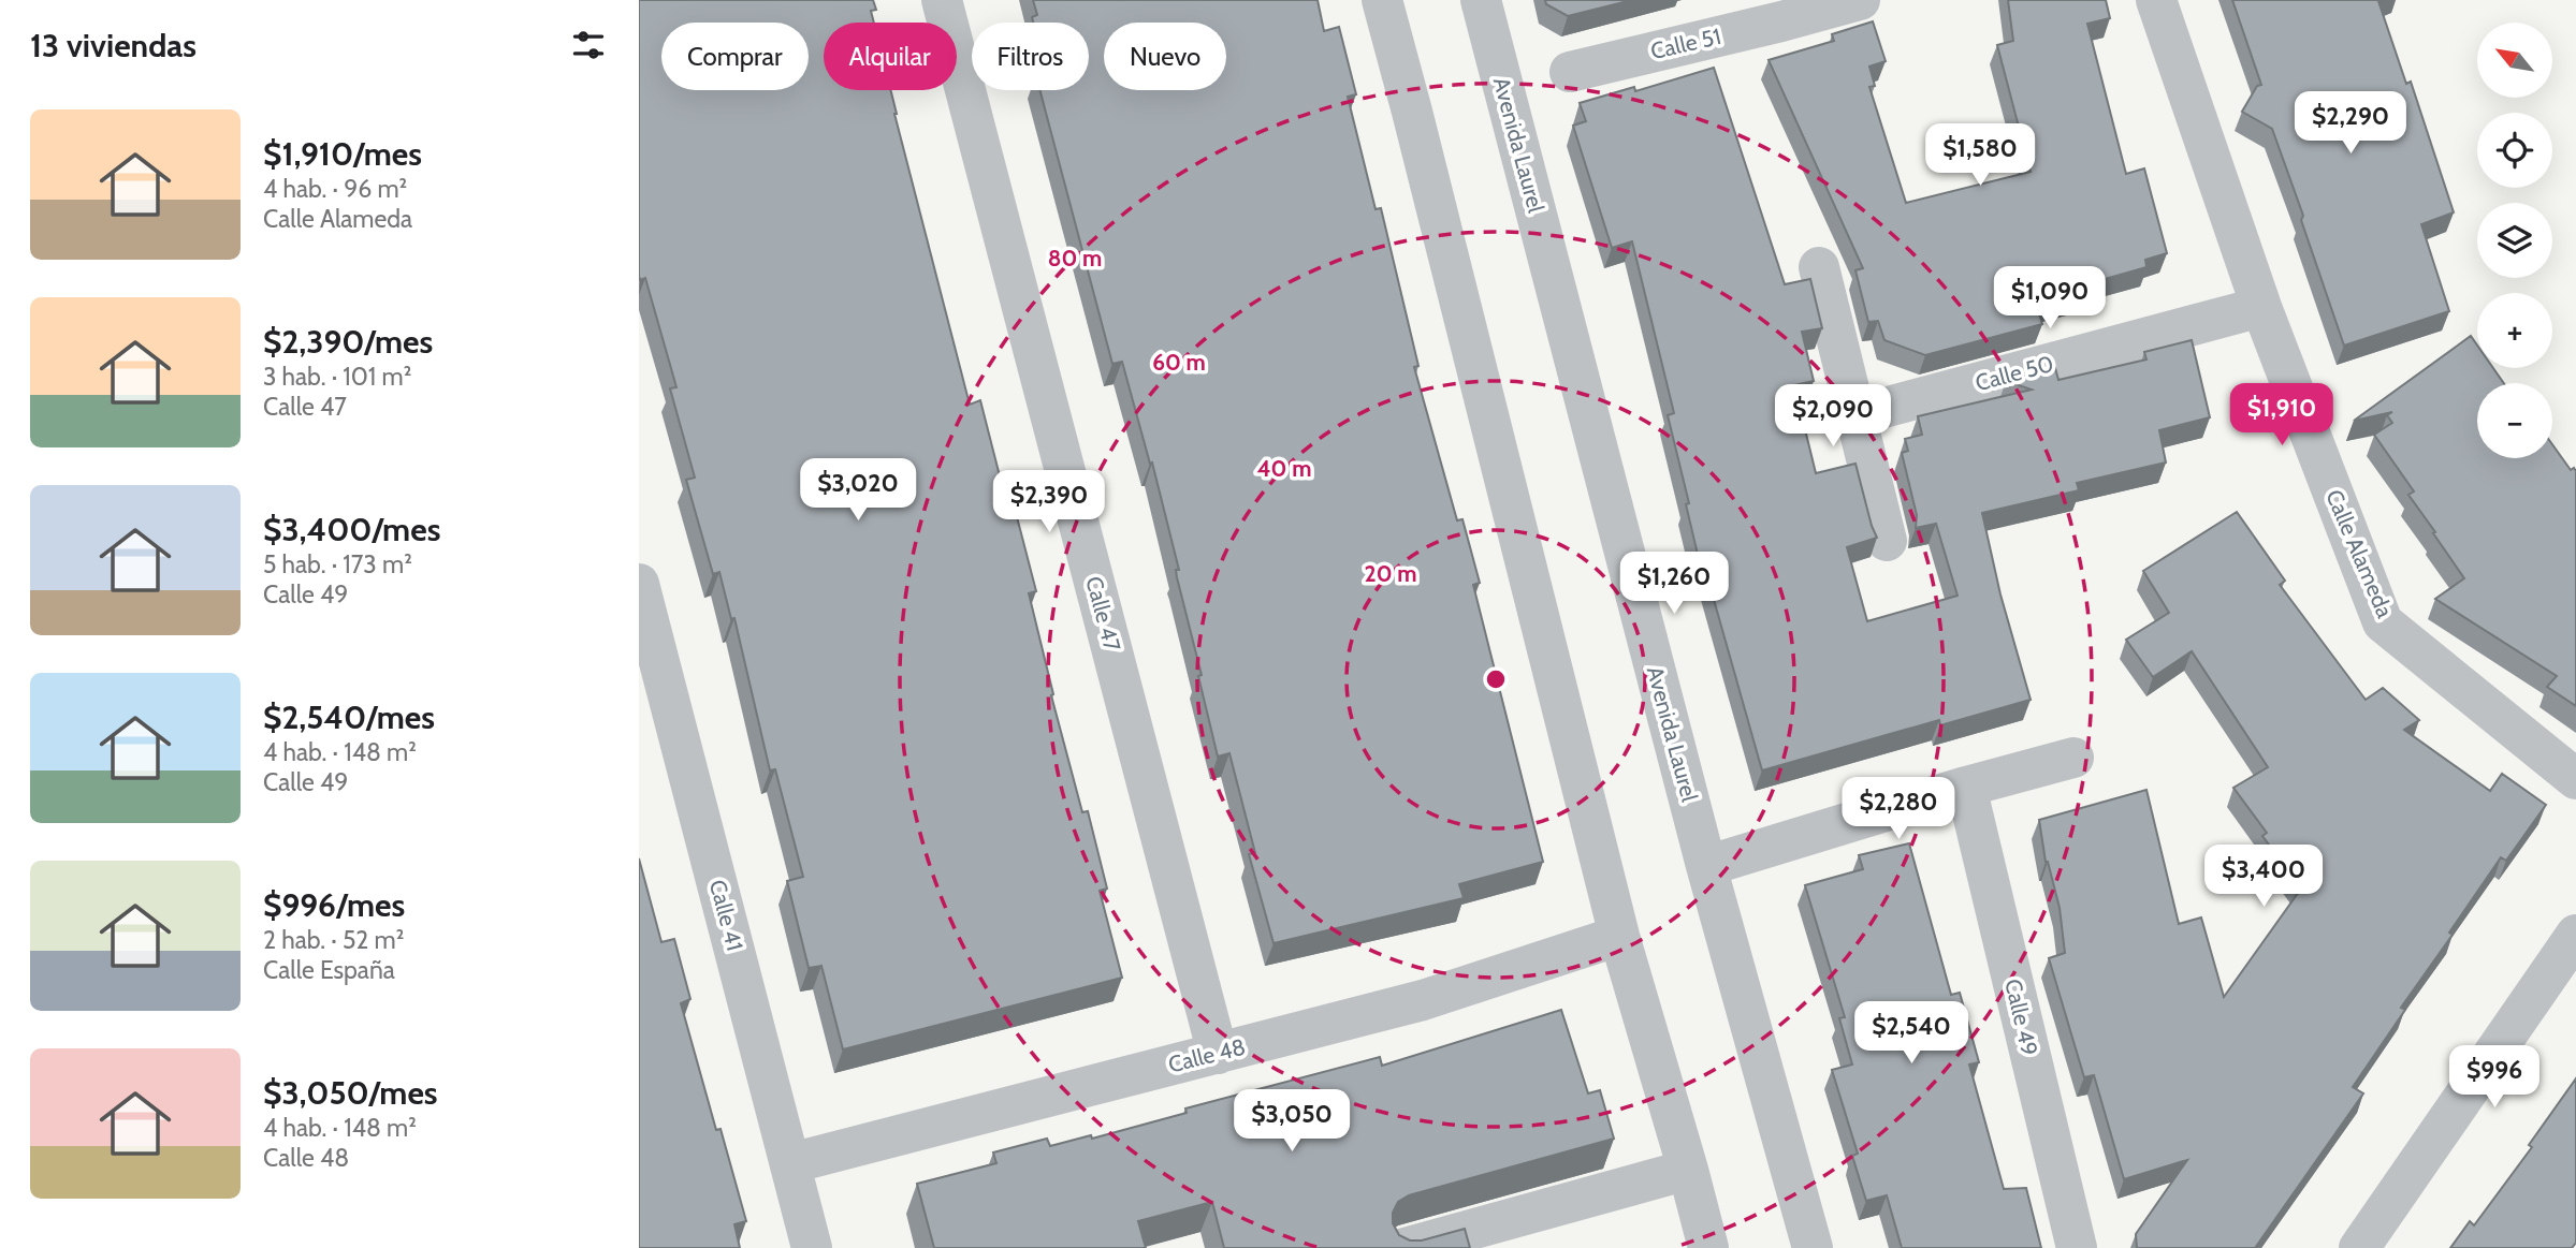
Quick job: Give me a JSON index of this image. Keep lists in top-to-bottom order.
{
  "streets": {
    "street": [
      "Calle 51",
      "Avenida Laurel",
      "Calle 50",
      "Calle Alameda",
      "Calle 47",
      "Calle 41",
      "Calle 49",
      "Calle 48"
    ]
  },
  "crossings": [
    ["Calle 50", "Calle Alameda"],
    ["Calle 47", "Calle 48"],
    ["Calle 41", "Calle 48"]
  ],
  "north": "top left",
  "page": {
    "heading": "13 viviendas",
    "map_buttons": ["+", "−"],
    "chip": [
      "Comprar",
      "Alquilar",
      "Filtros",
      "Nuevo"
    ],
    "list": [
      {
        "name": "$1,910/mes",
        "note": "4 hab. · 96 m² · Calle Alameda"
      },
      {
        "name": "$2,390/mes",
        "note": "3 hab. · 101 m² · Calle 47"
      },
      {
        "name": "$3,400/mes",
        "note": "5 hab. · 173 m² · Calle 49"
      },
      {
        "name": "$2,540/mes",
        "note": "4 hab. · 148 m² · Calle 49"
      },
      {
        "name": "$996/mes",
        "note": "2 hab. · 52 m² · Calle España"
      },
      {
        "name": "$3,050/mes",
        "note": "4 hab. · 148 m² · Calle 48"
      }
    ],
    "price": [
      "$2,290",
      "$1,580",
      "$1,090",
      "$1,910",
      "$2,090",
      "$3,020",
      "$2,390",
      "$1,260",
      "$2,280",
      "$3,400",
      "$2,540",
      "$996",
      "$3,050"
    ]
  },
  "rings": [
    "80 m",
    "60 m",
    "40 m",
    "20 m"
  ]
}
